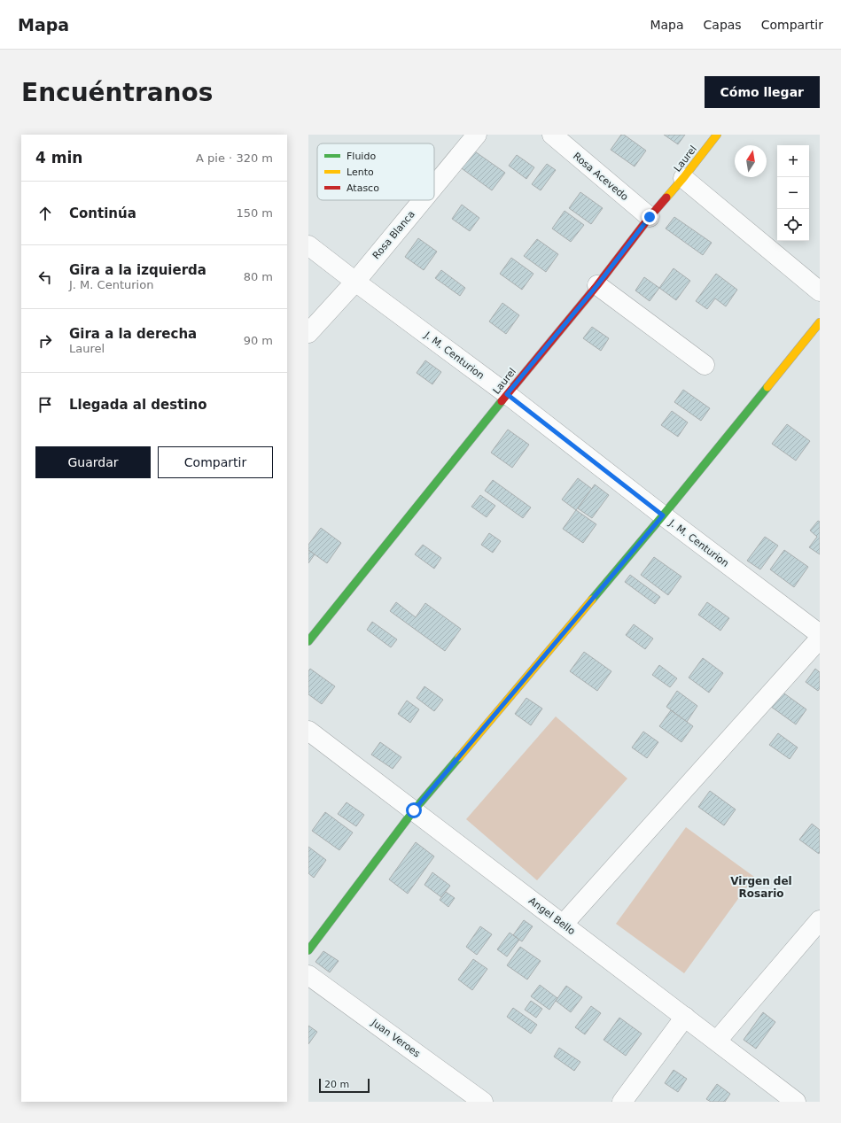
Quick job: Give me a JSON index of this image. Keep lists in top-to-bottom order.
{
  "streets": {
    "street": [
      "Laurel",
      "Rosa Acevedo",
      "Rosa Blanca",
      "J. M. Centurion",
      "Angel Bello",
      "Juan Veroes"
    ]
  },
  "crossings": [
    ["Laurel", "Rosa Acevedo"],
    ["Laurel", "J. M. Centurion"],
    ["Rosa Blanca", "J. M. Centurion"]
  ],
  "districts": ["Virgen del Rosario"],
  "legend": ["Fluido", "Lento", "Atasco"],
  "scale_bar": "20 m",
  "north": "top",
  "page": {
    "header": "Mapa",
    "nav": ["Mapa", "Capas", "Compartir"],
    "buttons": [
      "Cómo llegar",
      ["Guardar", "Compartir"]
    ],
    "title": "Encuéntranos",
    "heading": ["4 min", "A pie · 320 m"],
    "map_buttons": ["+", "−"],
    "list": [
      ["Continúa", "150 m"],
      ["Gira a la izquierda", "J. M. Centurion", "80 m"],
      ["Gira a la derecha", "Laurel", "90 m"],
      "Llegada al destino"
    ],
    "scale": "20 m"
  }
}
